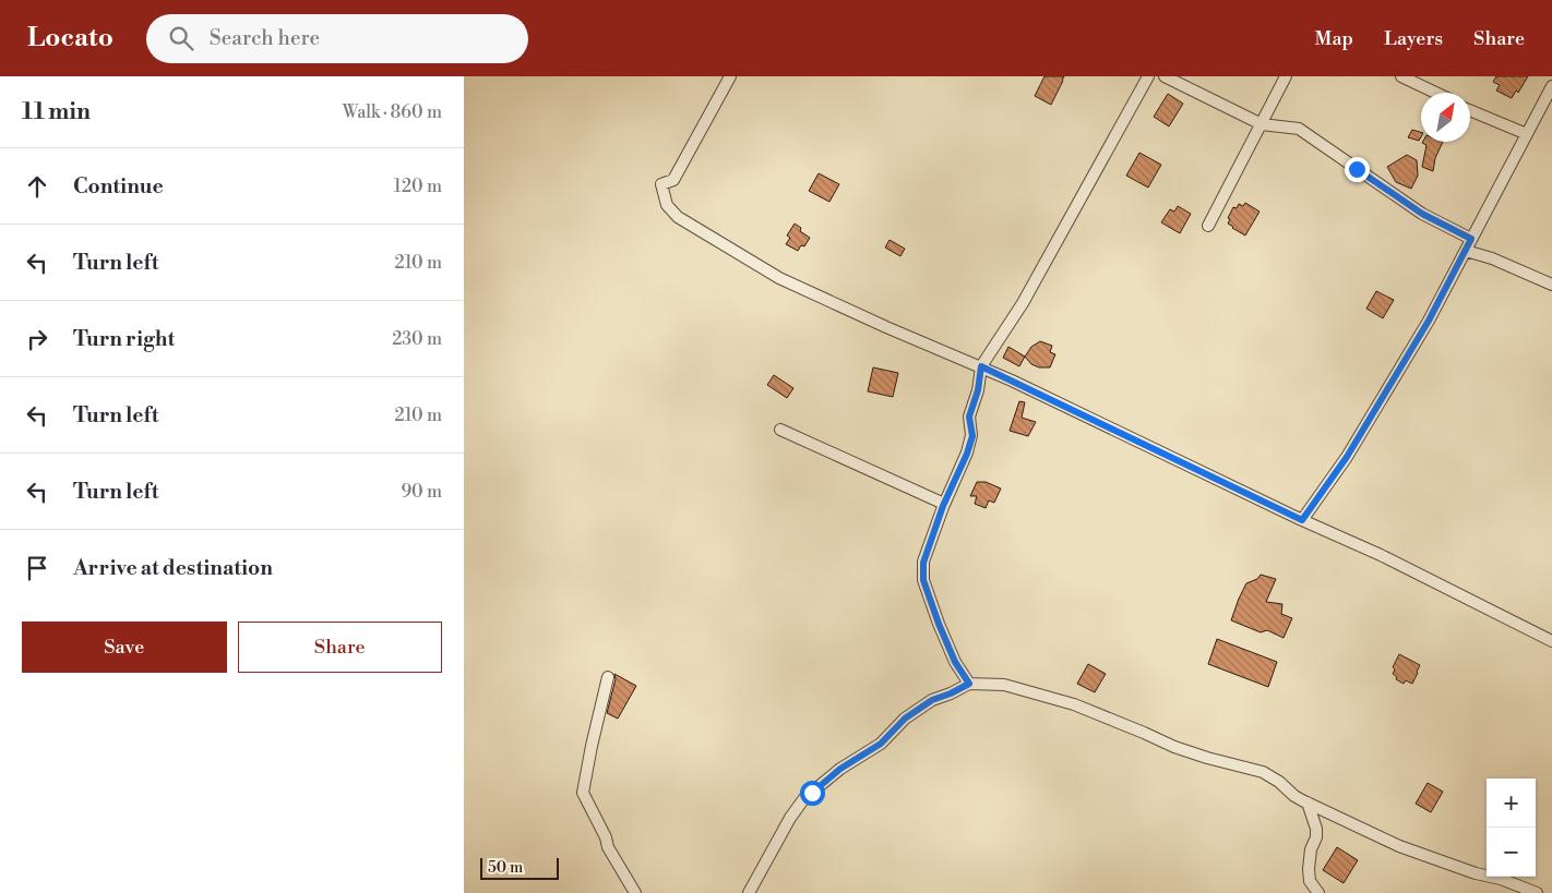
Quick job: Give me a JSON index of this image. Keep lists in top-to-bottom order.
{
  "scale_bar": "50 m",
  "north": "top right",
  "page": {
    "header": "Locato",
    "search": "Search here",
    "nav": ["Map", "Layers", "Share"],
    "heading": ["11 min", "Walk · 860 m"],
    "list": [
      ["Continue", "120 m"],
      ["Turn left", "210 m"],
      ["Turn right", "230 m"],
      ["Turn left", "210 m"],
      ["Turn left", "90 m"],
      "Arrive at destination"
    ],
    "buttons": ["Save", "Share"],
    "map_buttons": ["+", "−"],
    "scale": "50 m"
  }
}
